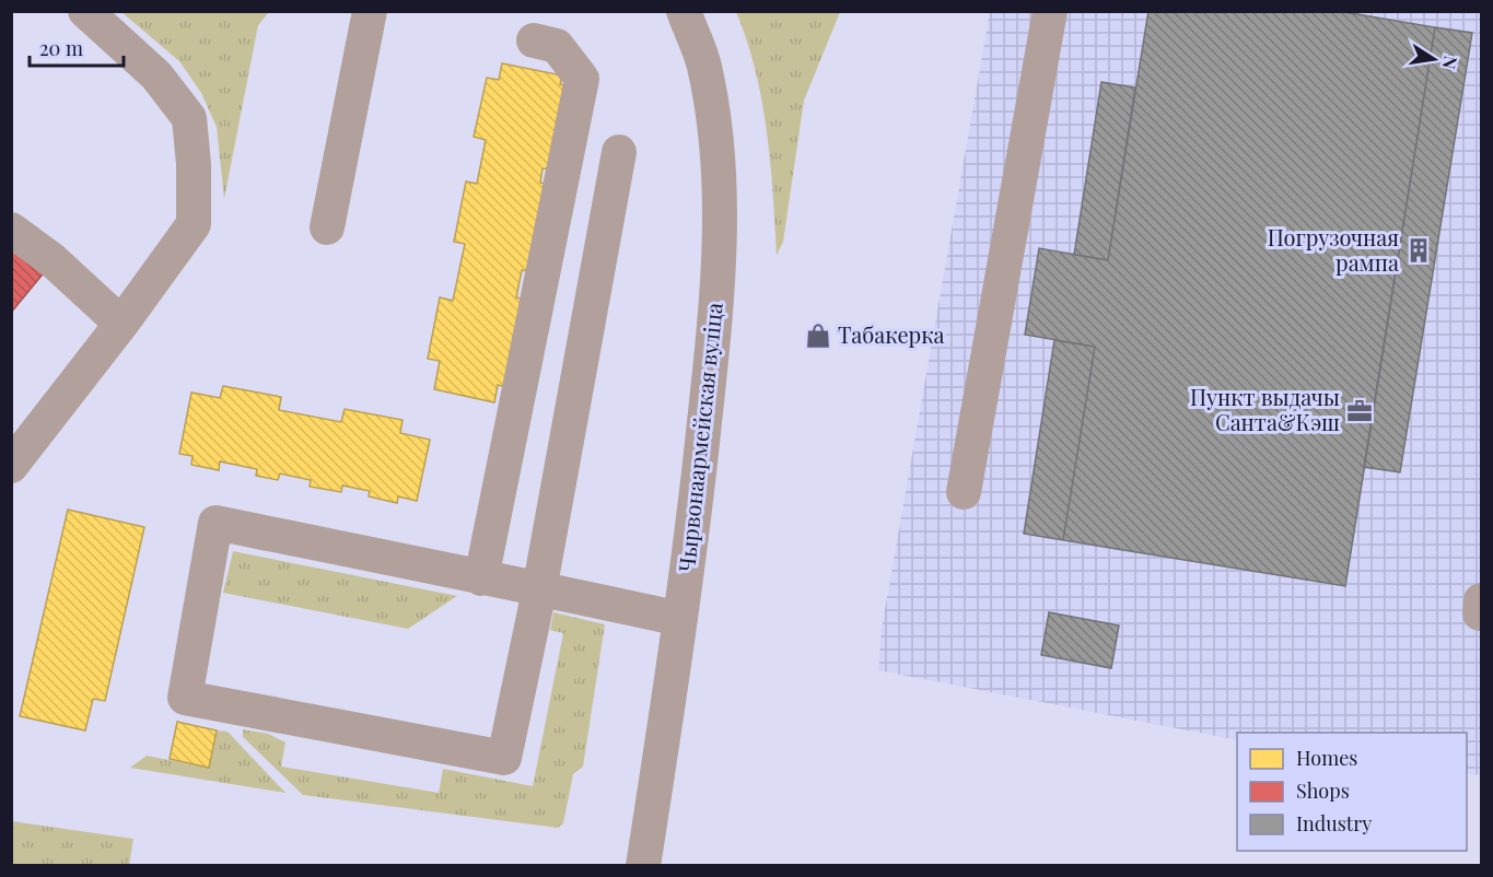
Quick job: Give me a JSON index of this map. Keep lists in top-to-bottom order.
{
  "streets": {
    "street": ["Чырвонаармейская вуліца"]
  },
  "places": {
    "building": ["Погрузочная рампа"],
    "shop": ["Табакерка"],
    "office": ["Пункт выдачы Санта&Кэш"]
  },
  "legend": ["Homes", "Shops", "Industry"],
  "scale_bar": "20 m",
  "north": "right"
}
